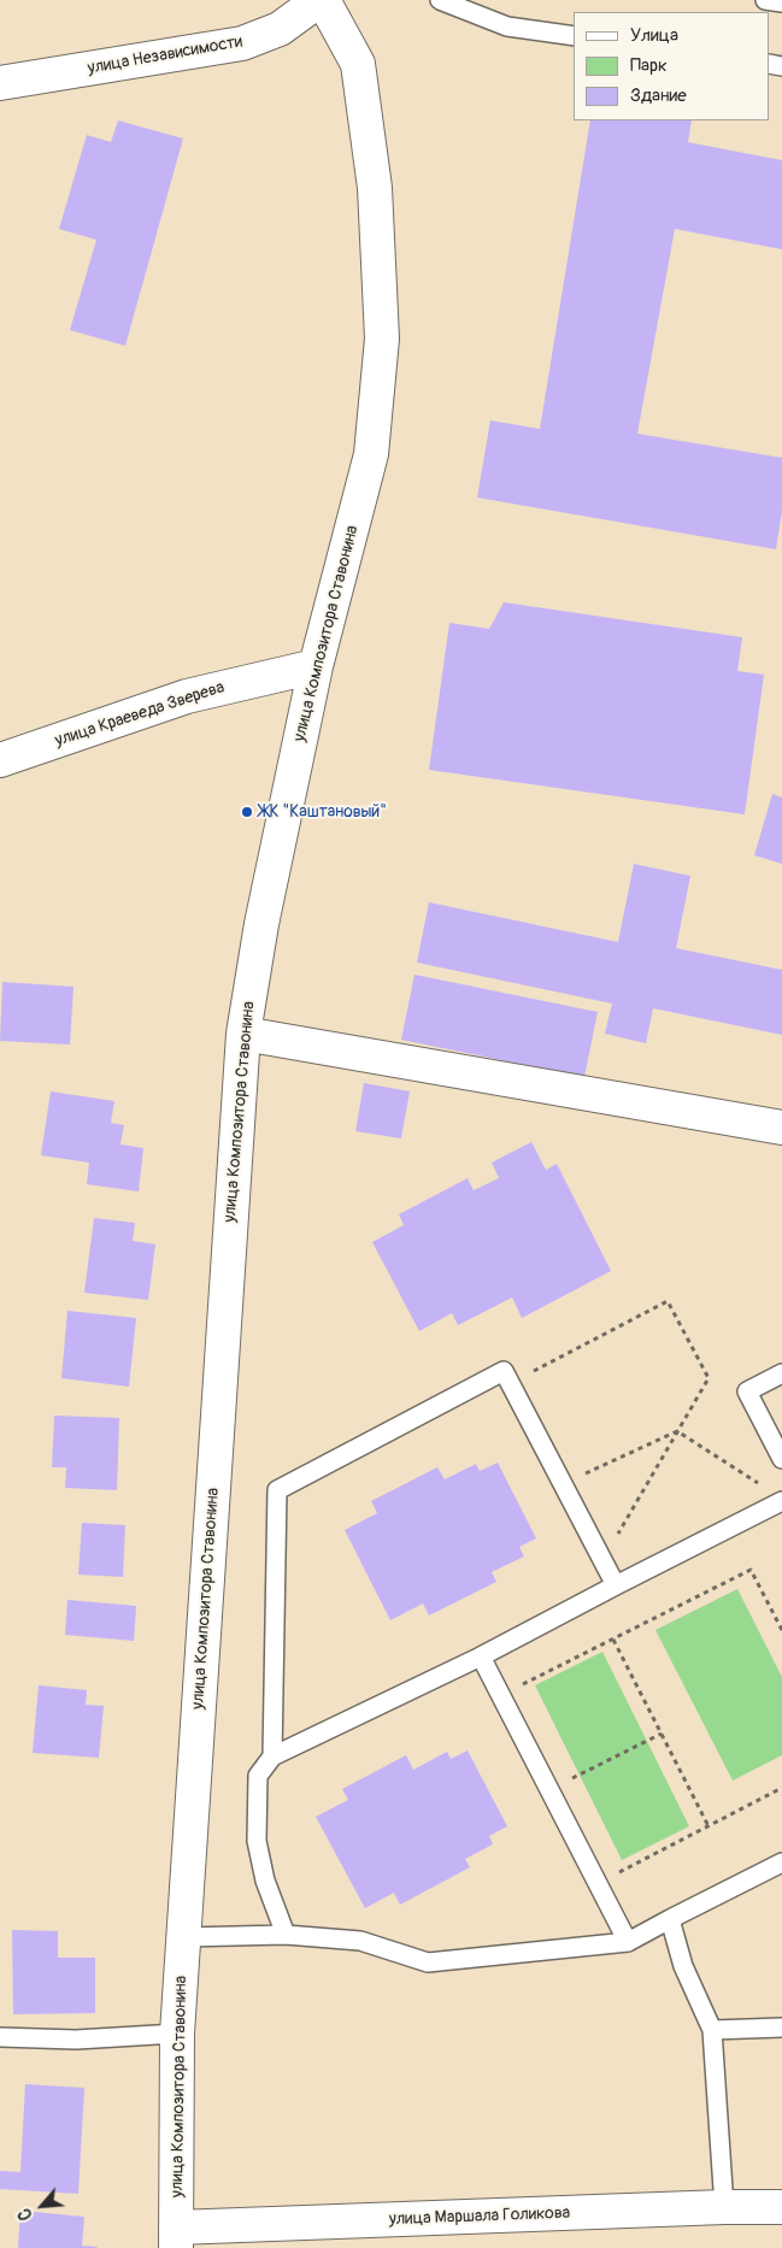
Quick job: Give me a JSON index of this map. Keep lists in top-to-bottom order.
{
  "streets": {
    "street": [
      "улица Независимости",
      "улица Композитора Ставонина",
      "улица Краеведа Зверева",
      "улица Маршала Голикова"
    ]
  },
  "crossings": [
    ["улица Независимости", "улица Композитора Ставонина"],
    ["улица Композитора Ставонина", "улица Краеведа Зверева"],
    ["улица Композитора Ставонина", "улица Маршала Голикова"]
  ],
  "places": ["ЖК \"Каштановый\""],
  "legend": ["Улица", "Парк", "Здание"],
  "north": "bottom left"
}
